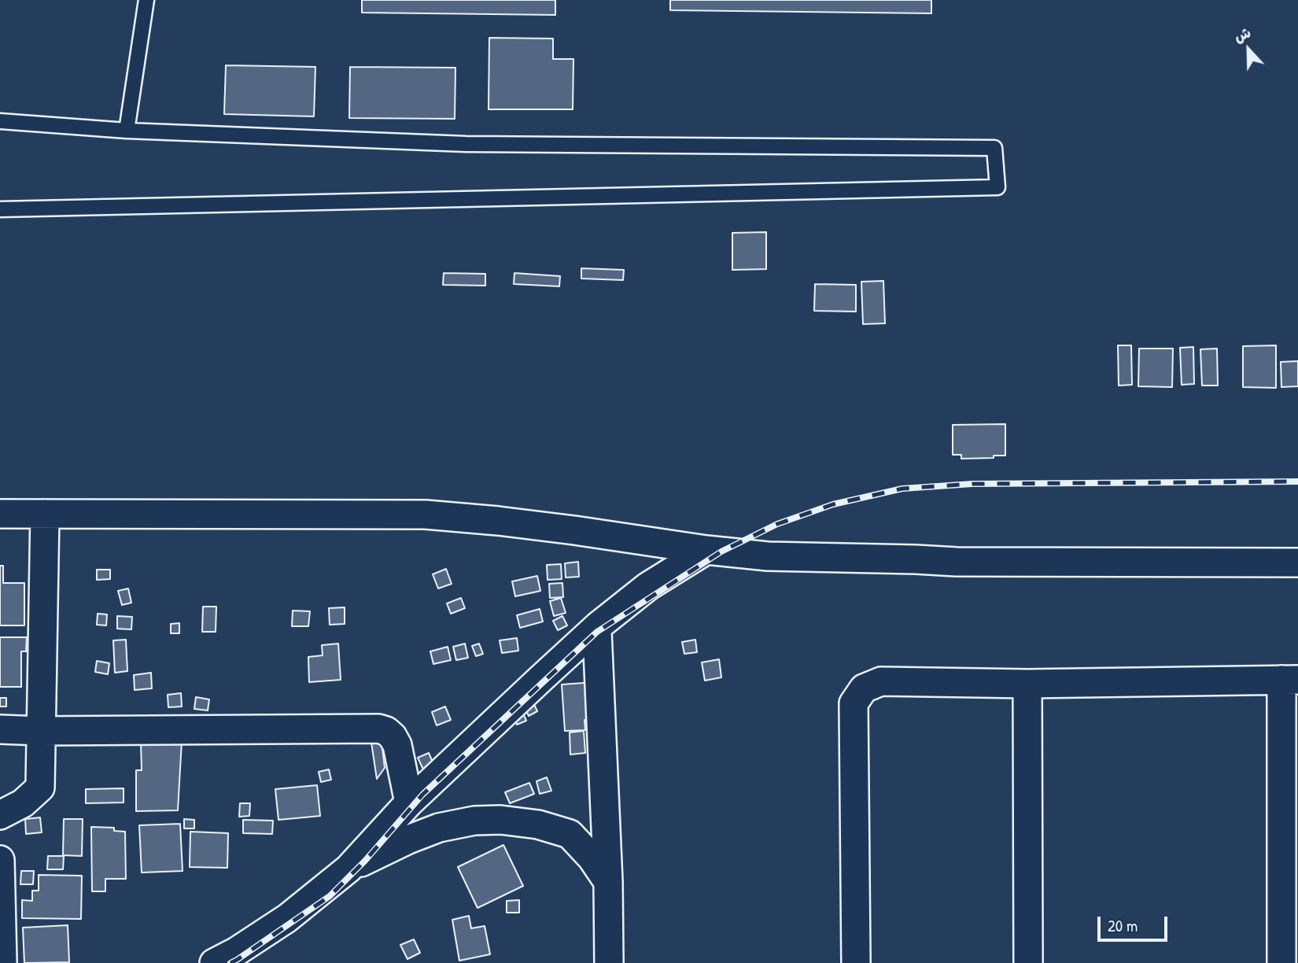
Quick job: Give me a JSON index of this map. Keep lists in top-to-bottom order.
{
  "scale_bar": "20 m",
  "north": "top"
}
